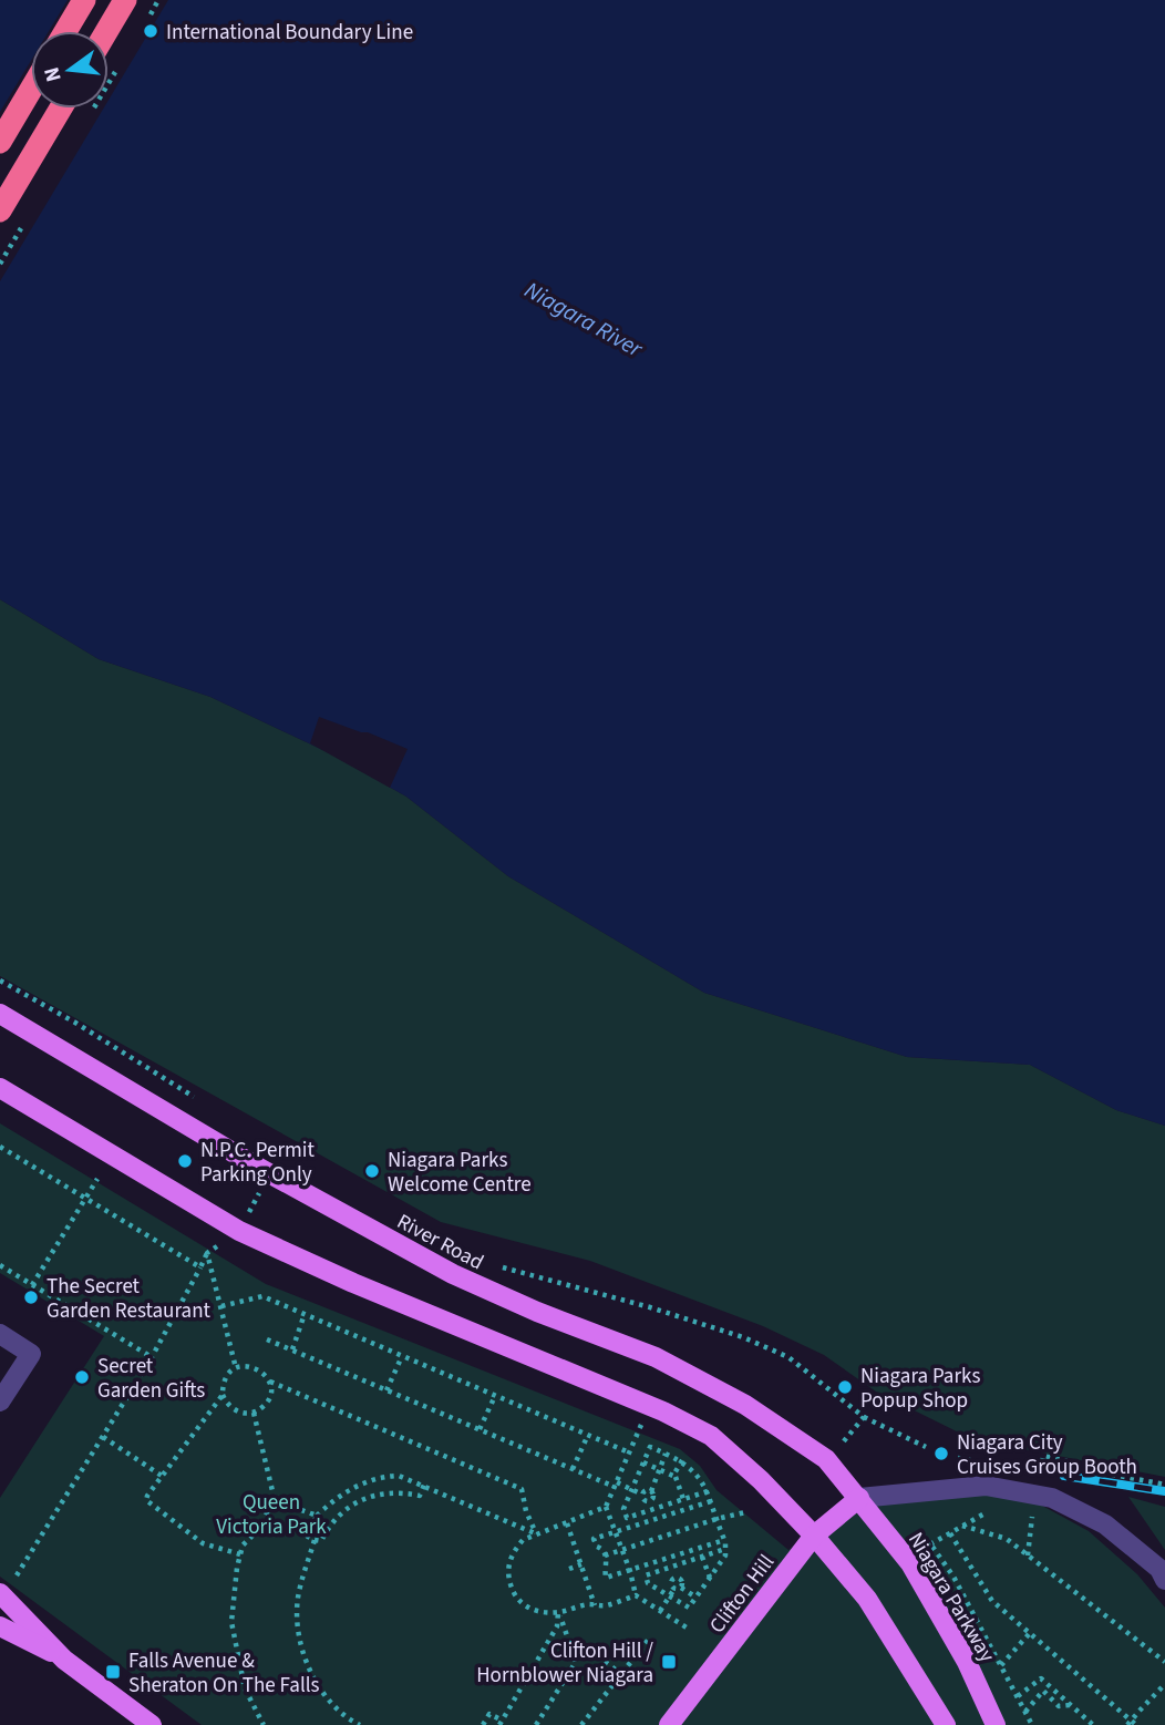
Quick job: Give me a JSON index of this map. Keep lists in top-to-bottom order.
{
  "streets": {
    "main road": ["River Road", "Clifton Hill", "Niagara Parkway"]
  },
  "crossings": [
    ["River Road", "Clifton Hill"],
    ["River Road", "Niagara Parkway"],
    ["Clifton Hill", "Niagara Parkway"]
  ],
  "water": ["Niagara River"],
  "parks": ["Queen Victoria Park"],
  "places": {
    "other": [
      "International Boundary Line",
      "N.P.C. Permit Parking Only",
      "Niagara Parks Welcome Centre",
      "The Secret Garden Restaurant",
      "Secret Garden Gifts",
      "Niagara Parks Popup Shop",
      "Niagara City Cruises Group Booth"
    ],
    "transit": ["Clifton Hill / Hornblower Niagara", "Falls Avenue & Sheraton On The Falls"]
  },
  "north": "left"
}
